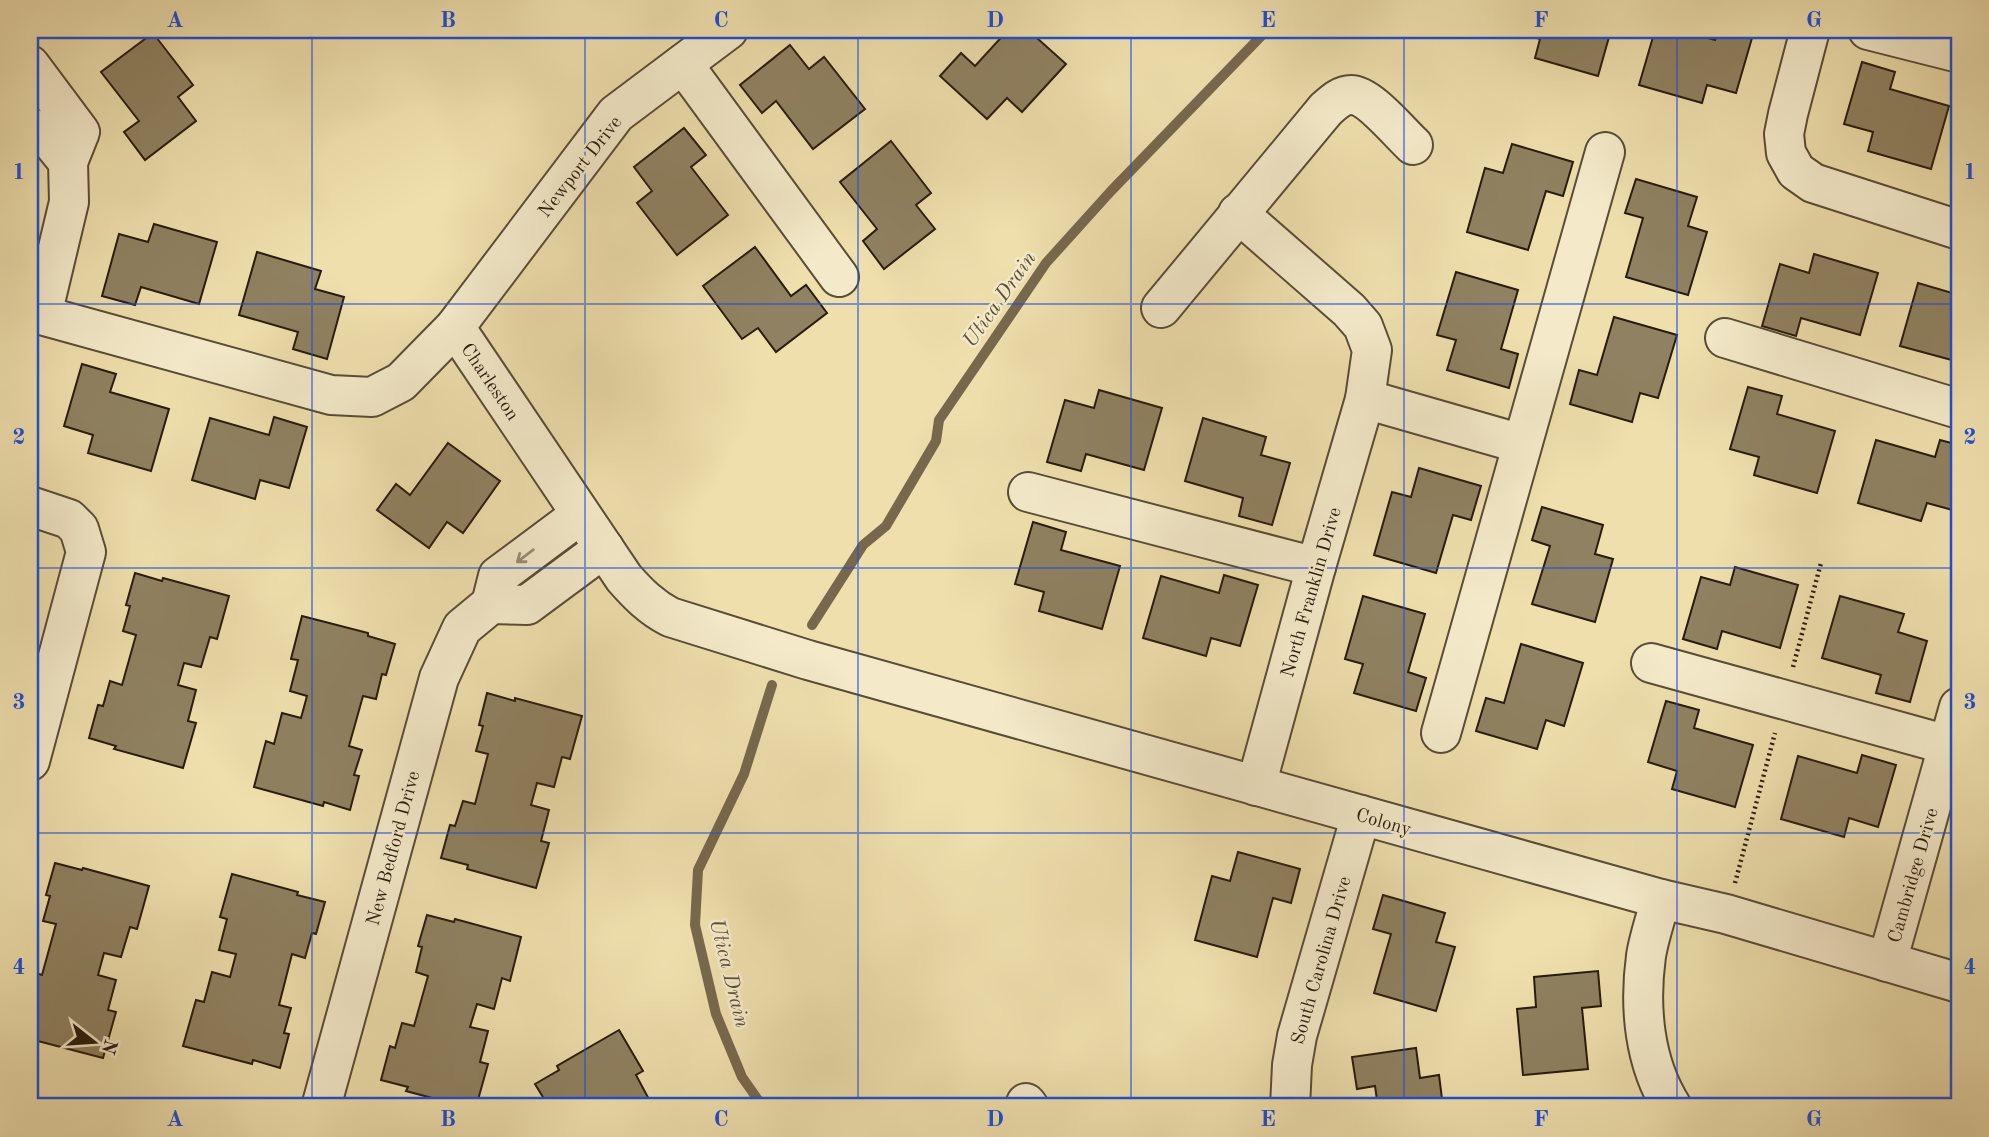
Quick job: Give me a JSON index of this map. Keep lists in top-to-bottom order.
{
  "streets": {
    "street": [
      "Newport Drive",
      "Charleston",
      "North Franklin Drive",
      "Colony",
      "New Bedford Drive",
      "Cambridge Drive",
      "South Carolina Drive"
    ]
  },
  "crossings": [
    ["Newport Drive", "Charleston"],
    ["Charleston", "Colony"],
    ["Charleston", "New Bedford Drive"],
    ["North Franklin Drive", "Colony"],
    ["Colony", "Cambridge Drive"],
    ["Colony", "South Carolina Drive"]
  ],
  "water": ["Utica Drain"],
  "north": "right",
  "grid": {
    "columns": [
      "A",
      "B",
      "C",
      "D",
      "E",
      "F",
      "G"
    ],
    "rows": [
      "1",
      "2",
      "3",
      "4"
    ]
  }
}
